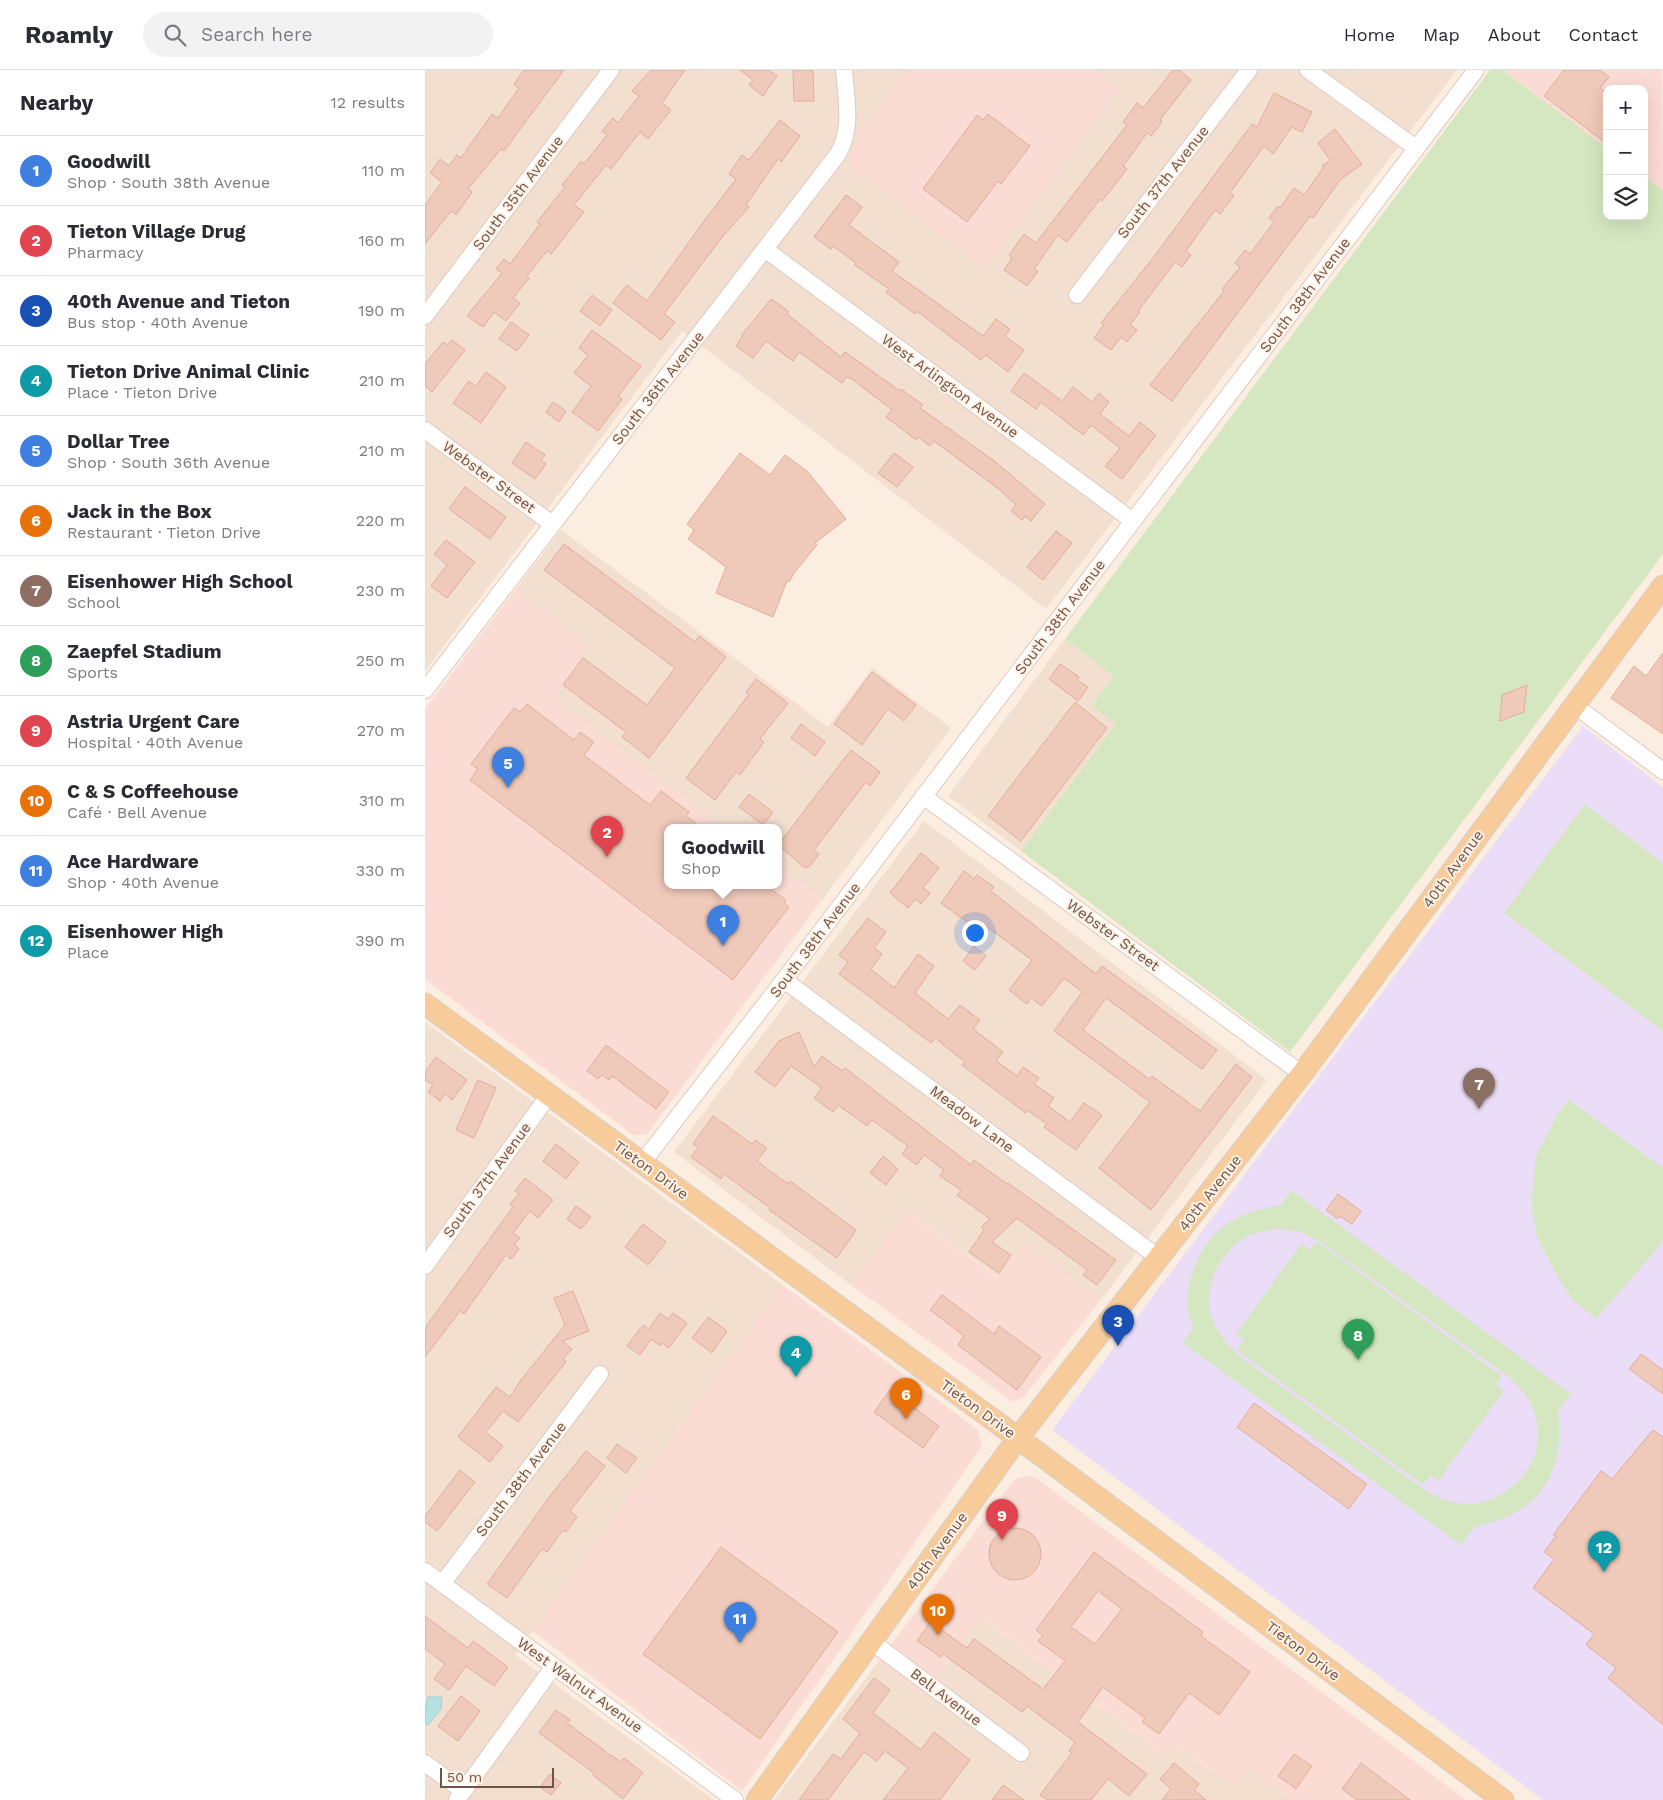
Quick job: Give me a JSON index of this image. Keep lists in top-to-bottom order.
{
  "streets": {
    "main road": ["40th Avenue", "Tieton Drive"],
    "street": [
      "South 37th Avenue",
      "South 35th Avenue",
      "South 38th Avenue",
      "West Arlington Avenue",
      "South 36th Avenue",
      "Webster Street",
      "Meadow Lane",
      "West Walnut Avenue",
      "Bell Avenue"
    ]
  },
  "crossings": [
    ["South 37th Avenue", "Tieton Drive"],
    ["South 38th Avenue", "West Arlington Avenue"],
    ["South 38th Avenue", "Webster Street"],
    ["South 38th Avenue", "Meadow Lane"],
    ["South 38th Avenue", "Tieton Drive"],
    ["South 38th Avenue", "West Walnut Avenue"],
    ["West Arlington Avenue", "South 36th Avenue"],
    ["South 36th Avenue", "Webster Street"],
    ["Webster Street", "40th Avenue"],
    ["40th Avenue", "Meadow Lane"],
    ["40th Avenue", "Tieton Drive"],
    ["40th Avenue", "Bell Avenue"]
  ],
  "scale_bar": "50 m",
  "page": {
    "header": "Roamly",
    "search": "Search here",
    "nav": [
      "Home",
      "Map",
      "About",
      "Contact"
    ],
    "heading": ["Nearby", "12 results"],
    "map_buttons": ["+", "−"],
    "list": [
      {
        "mark": "1",
        "name": "Goodwill",
        "note": "Shop · South 38th Avenue",
        "value": "110 m"
      },
      {
        "mark": "2",
        "name": "Tieton Village Drug",
        "note": "Pharmacy",
        "value": "160 m"
      },
      {
        "mark": "3",
        "name": "40th Avenue and Tieton",
        "note": "Bus stop · 40th Avenue",
        "value": "190 m"
      },
      {
        "mark": "4",
        "name": "Tieton Drive Animal Clinic",
        "note": "Place · Tieton Drive",
        "value": "210 m"
      },
      {
        "mark": "5",
        "name": "Dollar Tree",
        "note": "Shop · South 36th Avenue",
        "value": "210 m"
      },
      {
        "mark": "6",
        "name": "Jack in the Box",
        "note": "Restaurant · Tieton Drive",
        "value": "220 m"
      },
      {
        "mark": "7",
        "name": "Eisenhower High School",
        "note": "School",
        "value": "230 m"
      },
      {
        "mark": "8",
        "name": "Zaepfel Stadium",
        "note": "Sports",
        "value": "250 m"
      },
      {
        "mark": "9",
        "name": "Astria Urgent Care",
        "note": "Hospital · 40th Avenue",
        "value": "270 m"
      },
      {
        "mark": "10",
        "name": "C & S Coffeehouse",
        "note": "Café · Bell Avenue",
        "value": "310 m"
      },
      {
        "mark": "11",
        "name": "Ace Hardware",
        "note": "Shop · 40th Avenue",
        "value": "330 m"
      },
      {
        "mark": "12",
        "name": "Eisenhower High",
        "note": "Place",
        "value": "390 m"
      }
    ],
    "pins": [
      "5",
      "2",
      "1",
      "7",
      "3",
      "8",
      "4",
      "6",
      "9",
      "12",
      "10",
      "11"
    ],
    "popup": ["Goodwill", "Shop"],
    "scale": "50 m"
  }
}
